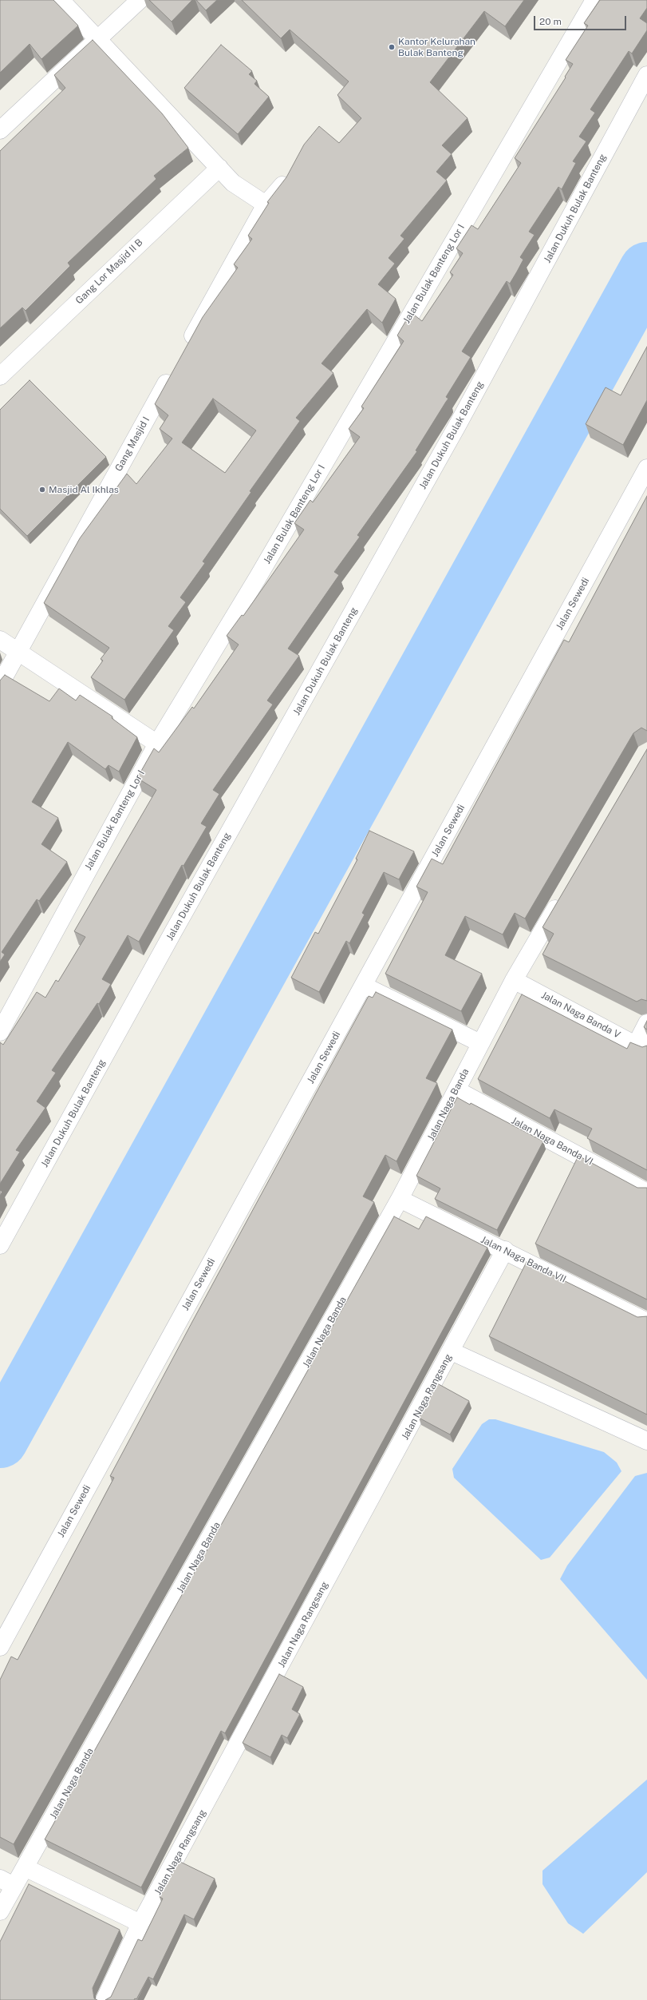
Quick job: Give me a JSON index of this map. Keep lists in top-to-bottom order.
{
  "streets": {
    "street": [
      "Jalan Dukuh Bulak Banteng",
      "Gang Lor Masjid II B",
      "Jalan Bulak Banteng Lor I",
      "Gang Masjid I",
      "Jalan Sewedi",
      "Jalan Naga Banda V",
      "Jalan Naga Banda",
      "Jalan Naga Banda VI",
      "Jalan Naga Banda VII",
      "Jalan Naga Rangsang"
    ]
  },
  "crossings": [
    ["Jalan Naga Banda V", "Jalan Naga Banda"],
    ["Jalan Naga Banda", "Jalan Naga Banda VI"],
    ["Jalan Naga Banda", "Jalan Naga Banda VII"],
    ["Jalan Naga Banda VII", "Jalan Naga Rangsang"]
  ],
  "places": ["Kantor Kelurahan Bulak Banteng", "Masjid Al Ikhlas"],
  "scale_bar": "20 m"
}
